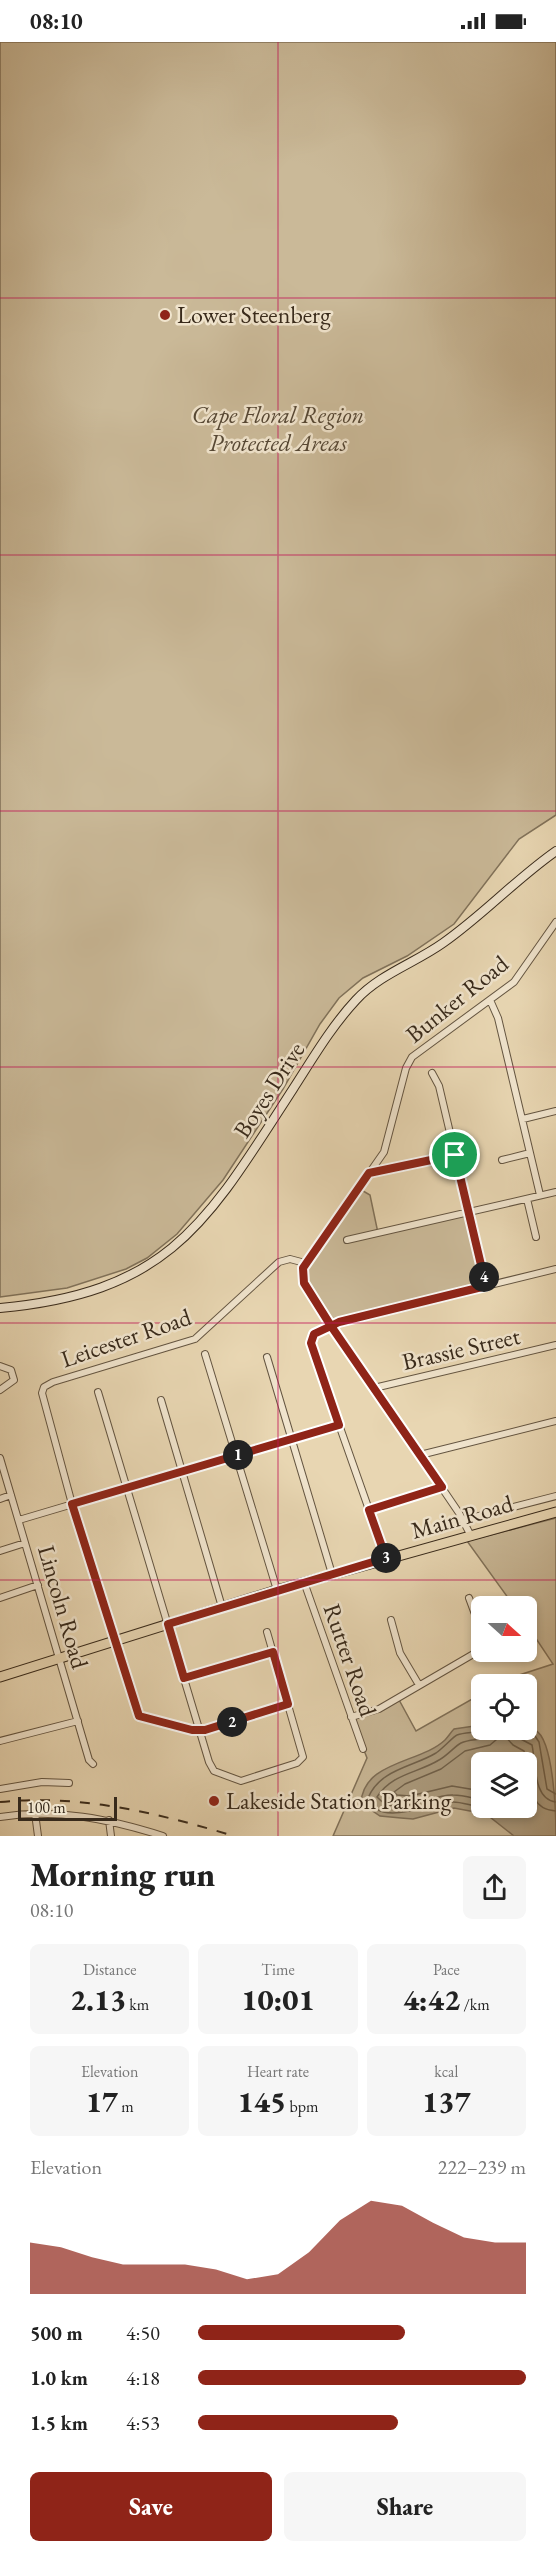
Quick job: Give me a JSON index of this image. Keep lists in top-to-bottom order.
{
  "streets": {
    "main road": ["Boyes Drive", "Main Road"],
    "street": [
      "Bunker Road",
      "Leicester Road",
      "Brassie Street",
      "Lincoln Road",
      "Rutter Road"
    ]
  },
  "crossings": [
    ["Bunker Road", "Leicester Road"],
    ["Main Road", "Lincoln Road"],
    ["Main Road", "Rutter Road"]
  ],
  "parks": ["Cape Floral Region Protected Areas"],
  "places": ["Lower Steenberg", "Lakeside Station Parking"],
  "scale_bar": "100 m",
  "north": "right",
  "page": {
    "status": "08:10",
    "pins": [
      "4",
      "1",
      "3",
      "2"
    ],
    "scale": "100 m",
    "heading": ["Morning run", "08:10"],
    "stats": [
      ["Distance", "2.13 km"],
      ["Time", "10:01"],
      ["Pace", "4:42 /km"],
      ["Elevation", "17 m"],
      ["Heart rate", "145 bpm"],
      ["kcal", "137"]
    ],
    "chart": ["Elevation", "222–239 m"],
    "list": [
      {
        "name": "500 m",
        "note": "4:50"
      },
      {
        "name": "1.0 km",
        "note": "4:18"
      },
      {
        "name": "1.5 km",
        "note": "4:53"
      }
    ],
    "buttons": ["Save", "Share"]
  }
}
